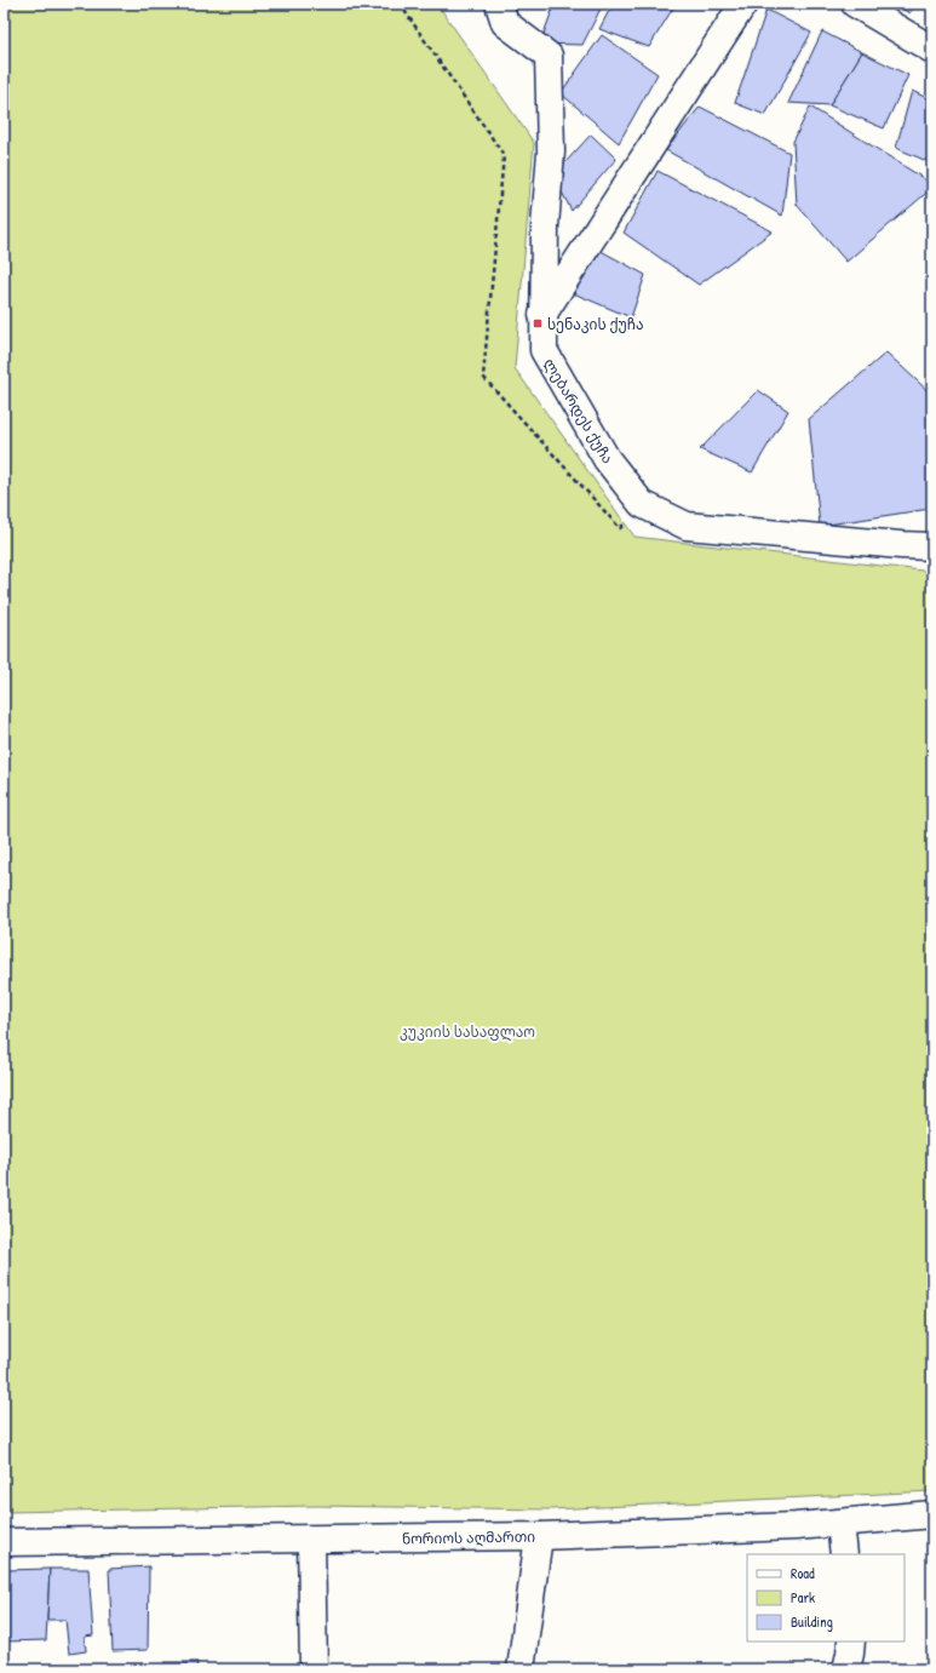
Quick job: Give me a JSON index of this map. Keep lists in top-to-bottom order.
{
  "streets": {
    "street": ["ლებარდეს ქუჩა", "ნორიოს აღმართი"]
  },
  "parks": ["კუკიის სასაფლაო"],
  "places": {
    "transit": ["სენაკის ქუჩა"]
  },
  "legend": ["Road", "Park", "Building"]
}
